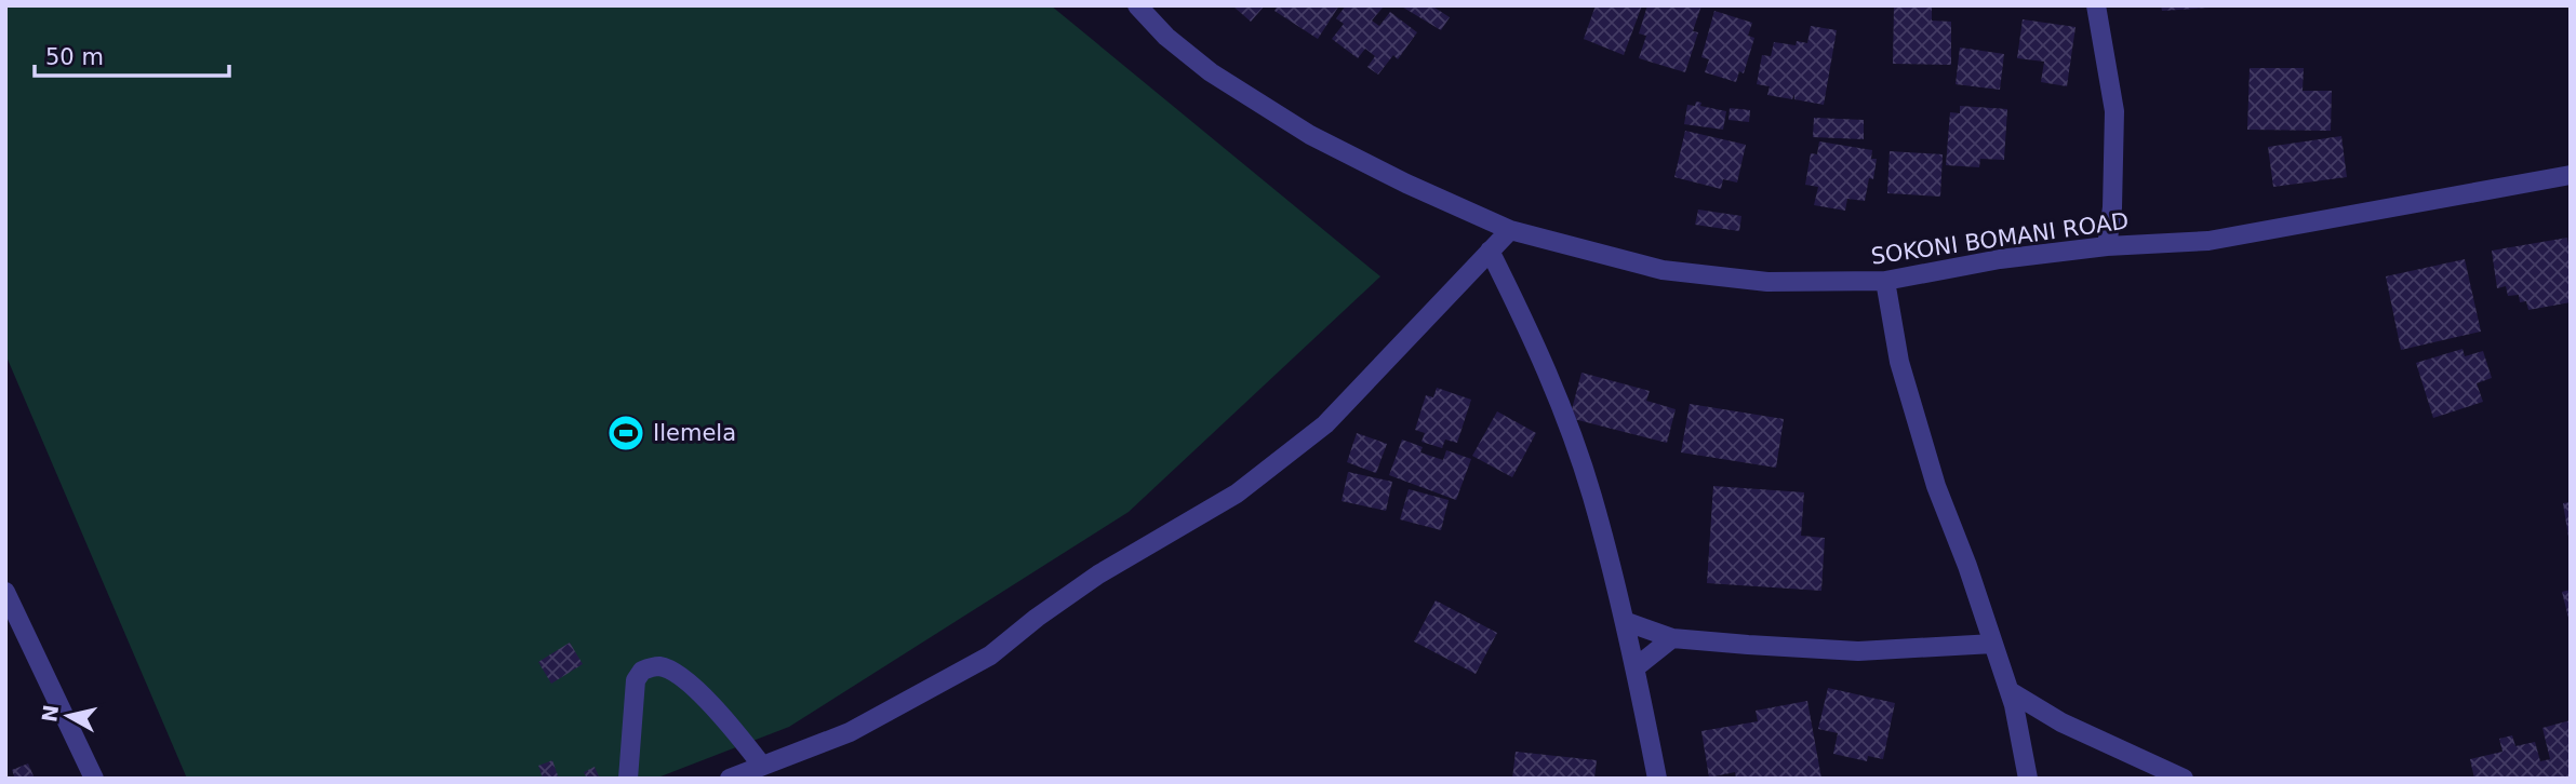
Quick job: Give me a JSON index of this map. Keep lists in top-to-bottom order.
{
  "streets": {
    "street": ["SOKONI BOMANI ROAD"]
  },
  "places": {
    "sports": ["Ilemela"]
  },
  "scale_bar": "50 m",
  "north": "left"
}
